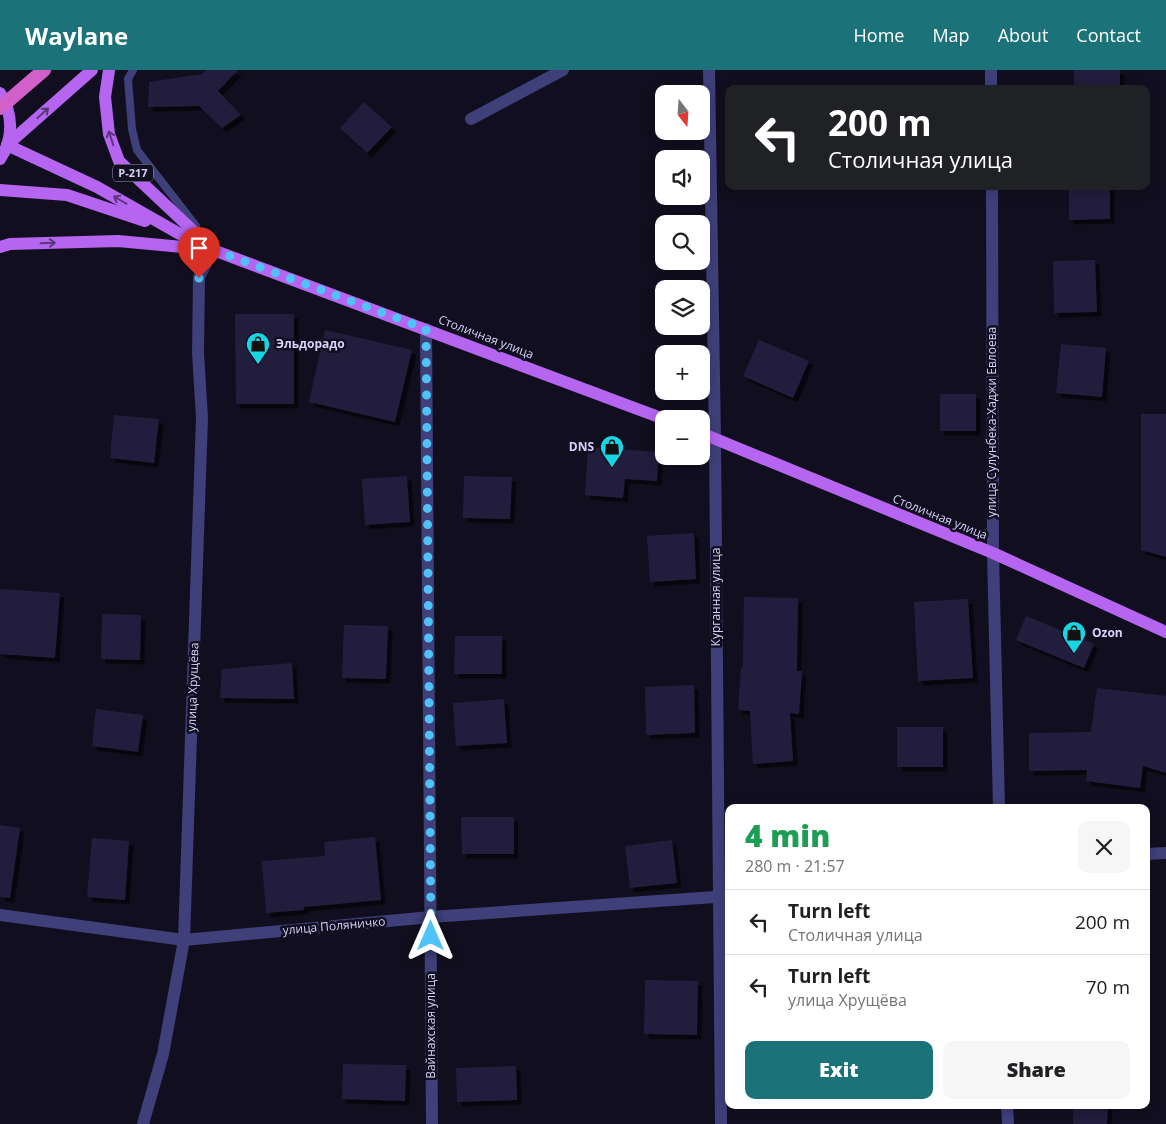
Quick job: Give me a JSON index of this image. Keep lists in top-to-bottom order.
{
  "streets": {
    "main road": ["Р-217", "Столичная улица"],
    "street": [
      "улица Сулунбека-Хаджи Евлоева",
      "Курганная улица",
      "улица Хрущёва",
      "улица Поляничко",
      "Вайнахская улица"
    ]
  },
  "crossings": [
    ["Р-217", "Столичная улица"],
    ["Р-217", "улица Хрущёва"],
    ["Столичная улица", "улица Сулунбека-Хаджи Евлоева"],
    ["Столичная улица", "Курганная улица"],
    ["Столичная улица", "улица Хрущёва"],
    ["Столичная улица", "Вайнахская улица"],
    ["Курганная улица", "улица Поляничко"],
    ["улица Хрущёва", "улица Поляничко"],
    ["улица Поляничко", "Вайнахская улица"]
  ],
  "places": {
    "shop": ["Эльдорадо", "DNS", "Ozon"]
  },
  "north": "bottom",
  "page": {
    "header": "Waylane",
    "nav": [
      "Home",
      "Map",
      "About",
      "Contact"
    ],
    "map_buttons": ["+", "−"],
    "turn": ["200 m", "Столичная улица"],
    "heading": ["4 min", "280 m · 21:57"],
    "list": [
      {
        "name": "Turn left",
        "note": "Столичная улица",
        "value": "200 m"
      },
      {
        "name": "Turn left",
        "note": "улица Хрущёва",
        "value": "70 m"
      }
    ],
    "buttons": ["Exit", "Share"]
  }
}
